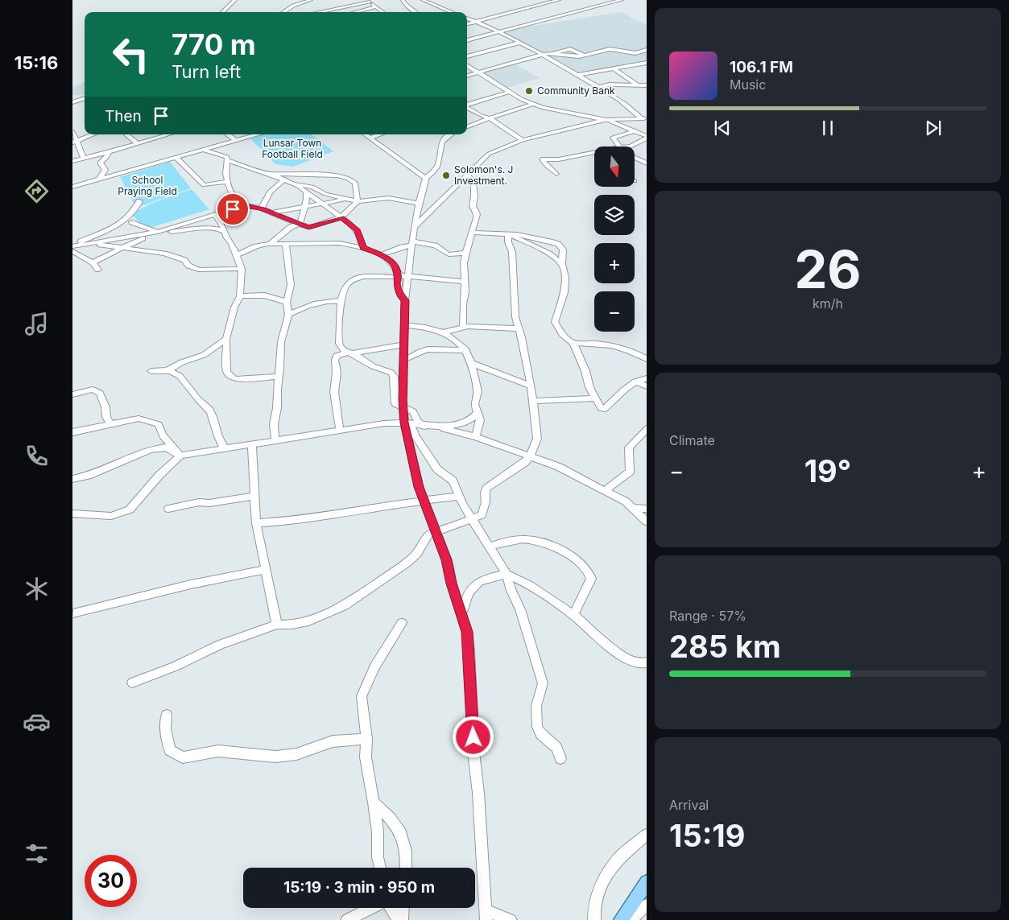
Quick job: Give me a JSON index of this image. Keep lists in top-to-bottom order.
{
  "parks": ["Lunsar Town Football Field", "School Praying Field"],
  "places": ["Community Bank", "Solomon's. J Investment."],
  "north": "bottom",
  "page": {
    "tabs": "15:16",
    "turn": ["770 m", "Turn left"],
    "song": ["106.1 FM", "Music"],
    "then": "Then",
    "map_buttons": ["+", "−"],
    "tile": [
      ["26", "km/h"],
      "Climate",
      ["Range · 57%", "285 km"],
      ["Arrival", "15:19"]
    ],
    "heat": ["−", "19°", "+"],
    "limit": "30",
    "trip": "15:19 · 3 min · 950 m"
  }
}
